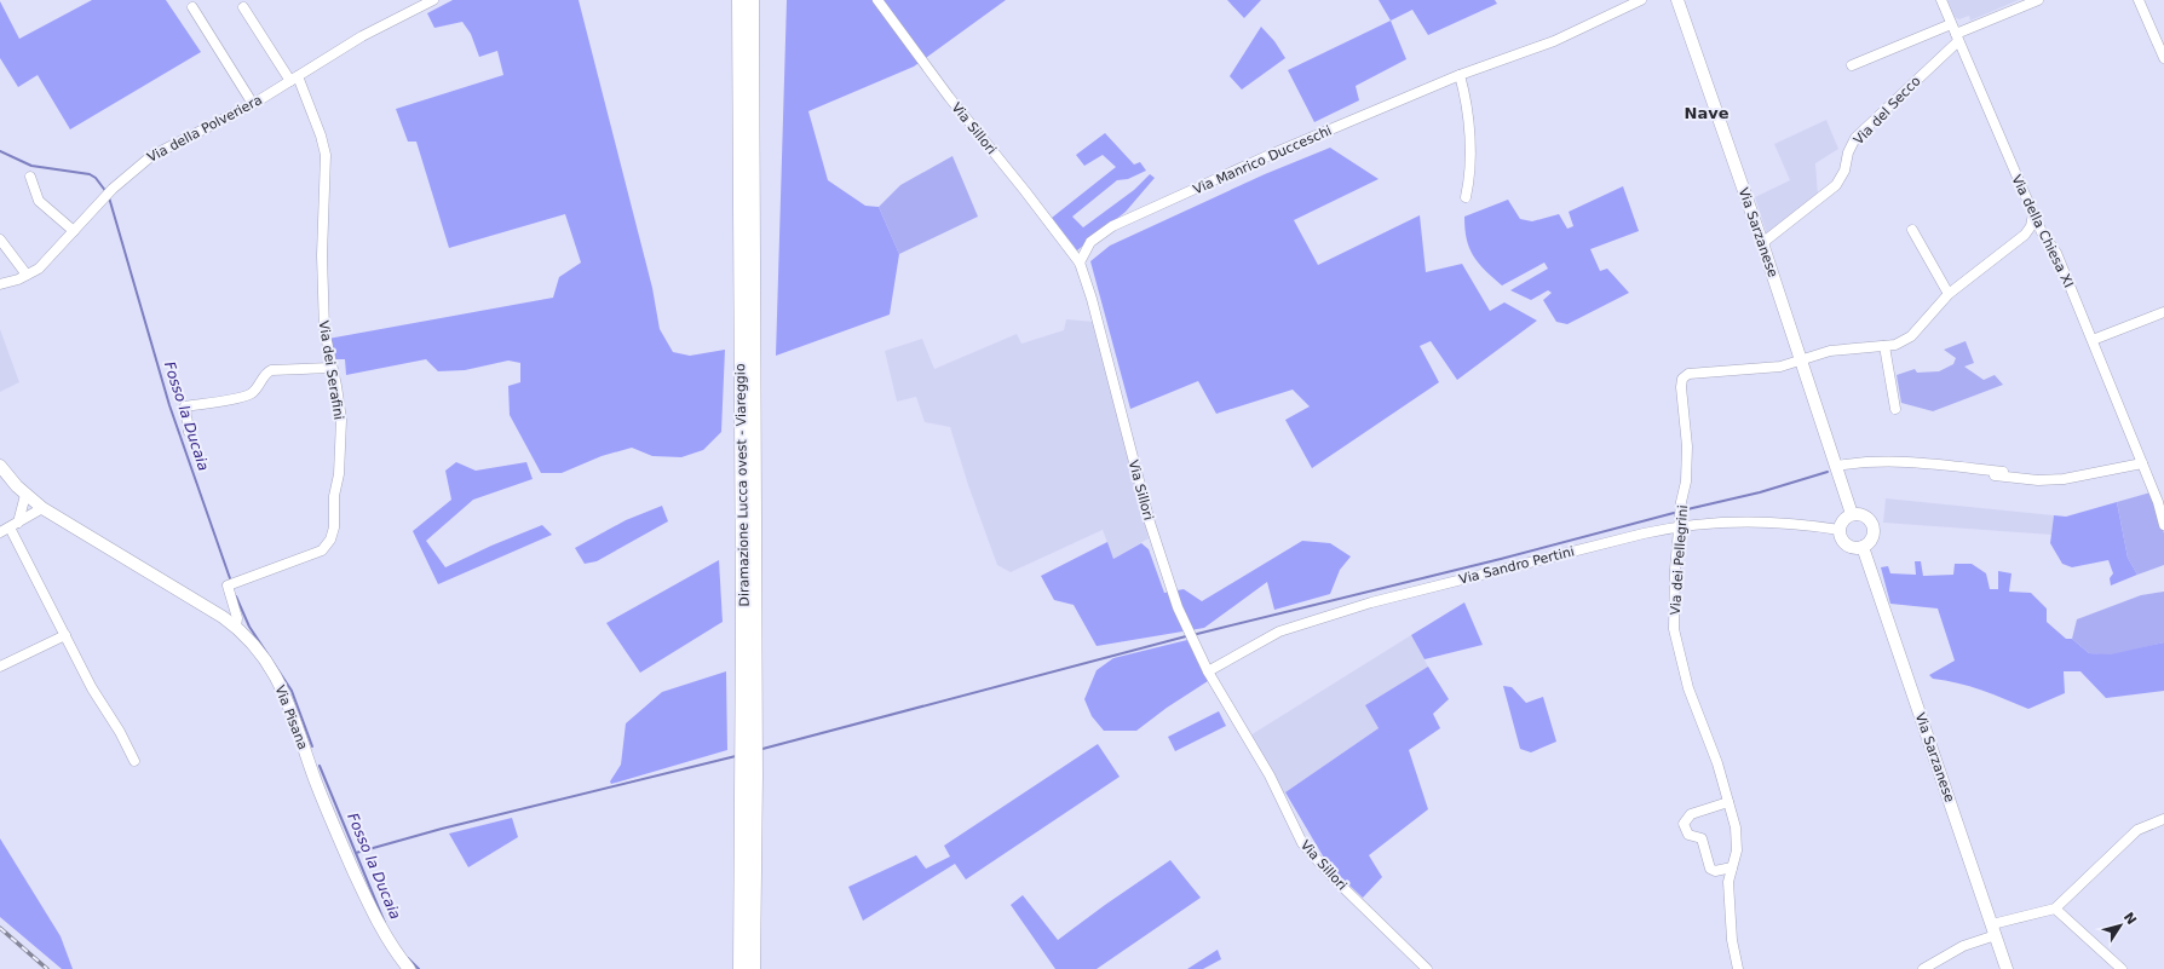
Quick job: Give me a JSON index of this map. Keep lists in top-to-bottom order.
{
  "streets": {
    "highway": ["Diramazione Lucca ovest - Viareggio"],
    "main road": ["Via Sarzanese", "Via Pisana"],
    "street": [
      "Via del Secco",
      "Via della Polveriera",
      "Via Sillori",
      "Via Manrico Ducceschi",
      "Via della Chiesa XI",
      "Via dei Serafini",
      "Via dei Pellegrini",
      "Via Sandro Pertini"
    ]
  },
  "crossings": [
    ["Via del Secco", "Via della Chiesa XI"],
    ["Via del Secco", "Via Sarzanese"],
    ["Via della Polveriera", "Via dei Serafini"],
    ["Via Sillori", "Via Manrico Ducceschi"],
    ["Via Sillori", "Via Sandro Pertini"],
    ["Via Sarzanese", "Via dei Pellegrini"],
    ["Via Sarzanese", "Via Sandro Pertini"],
    ["Via dei Serafini", "Via Pisana"],
    ["Via dei Pellegrini", "Via Sandro Pertini"]
  ],
  "districts": ["Nave"],
  "water": ["Fosso la Ducaia"],
  "north": "top right"
}
